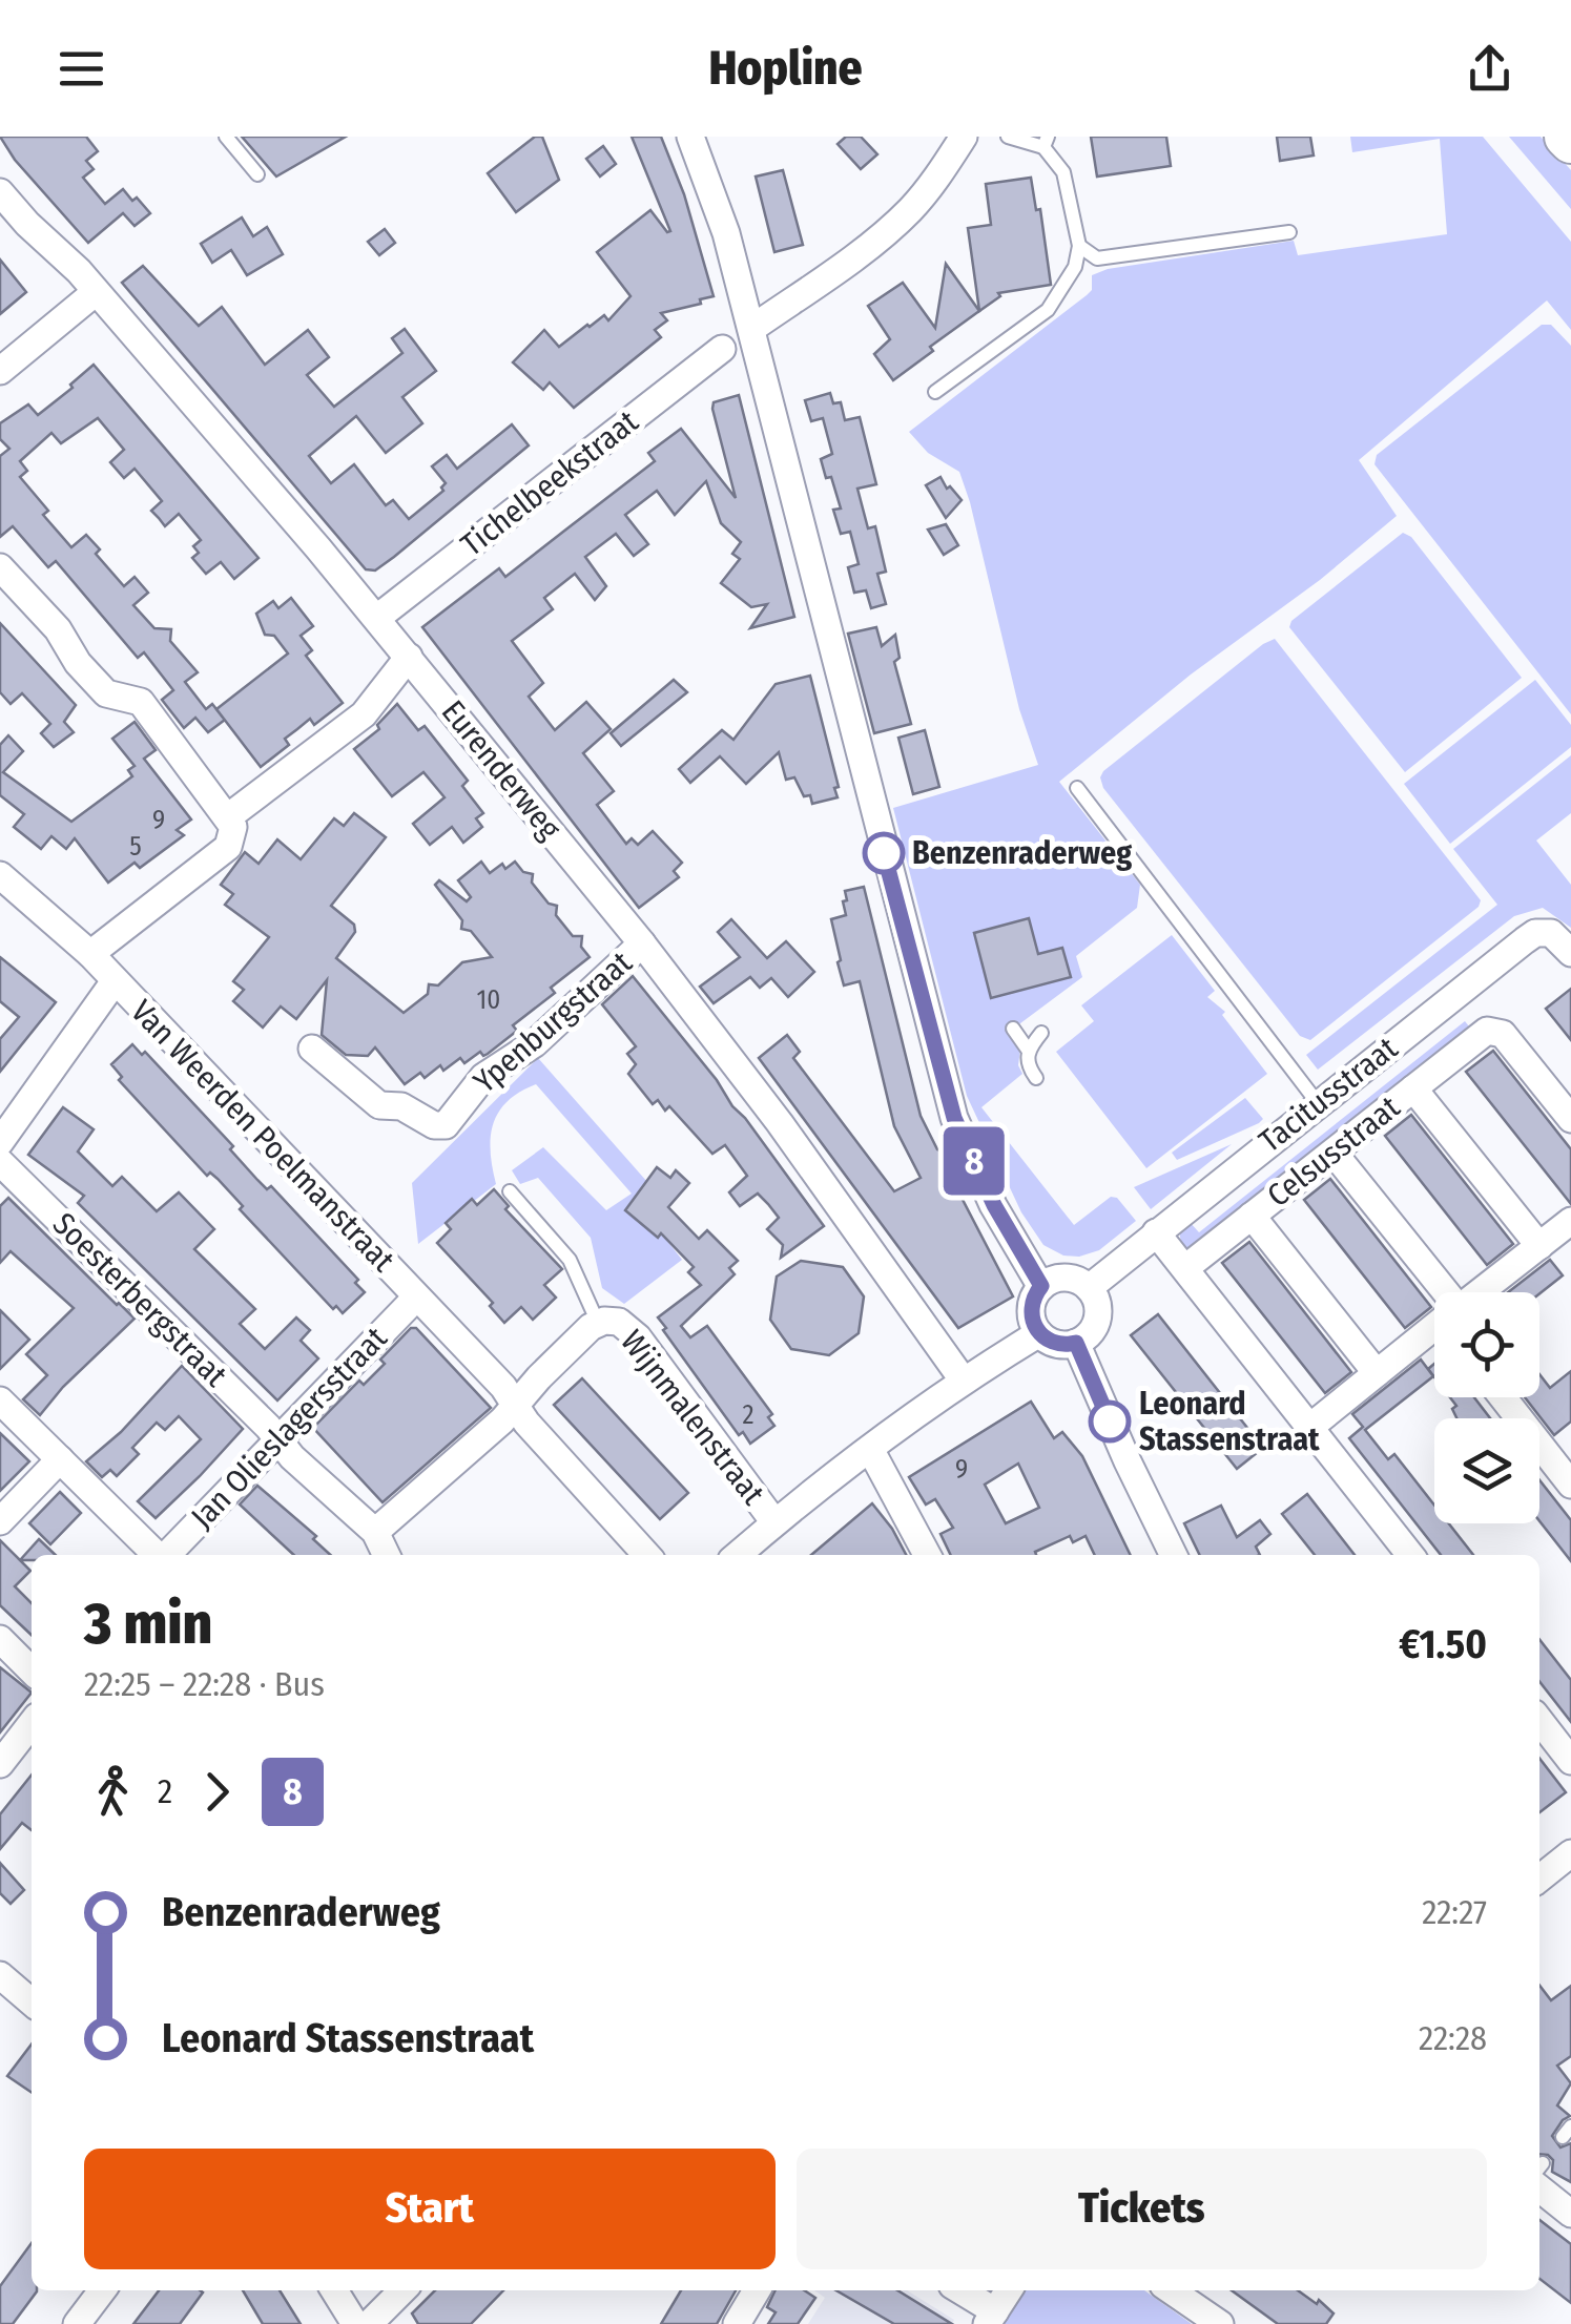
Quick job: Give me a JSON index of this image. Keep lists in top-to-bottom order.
{
  "streets": {
    "street": [
      "Tichelbeekstraat",
      "Eurenderweg",
      "Ypenburgstraat",
      "Tacitusstraat",
      "Van Weerden Poelmanstraat",
      "Celsusstraat",
      "Soesterbergstraat",
      "Wijnmalenstraat",
      "Jan Olieslagersstraat"
    ]
  },
  "crossings": [
    ["Tichelbeekstraat", "Eurenderweg"],
    ["Eurenderweg", "Ypenburgstraat"],
    ["Van Weerden Poelmanstraat", "Wijnmalenstraat"],
    ["Van Weerden Poelmanstraat", "Jan Olieslagersstraat"],
    ["Soesterbergstraat", "Jan Olieslagersstraat"]
  ],
  "places": ["Benzenraderweg", "Leonard Stassenstraat"],
  "lines": ["bus line 8"],
  "house_numbers": [
    "9",
    "5",
    "10",
    "2",
    "9"
  ],
  "page": {
    "header": "Hopline",
    "on_map": "8",
    "heading": ["3 min", "22:25 – 22:28 · Bus", "€1.50"],
    "legs": ["2", "8"],
    "list": [
      {
        "name": "Benzenraderweg",
        "value": "22:27"
      },
      {
        "name": "Leonard Stassenstraat",
        "value": "22:28"
      }
    ],
    "buttons": ["Start", "Tickets"]
  }
}
